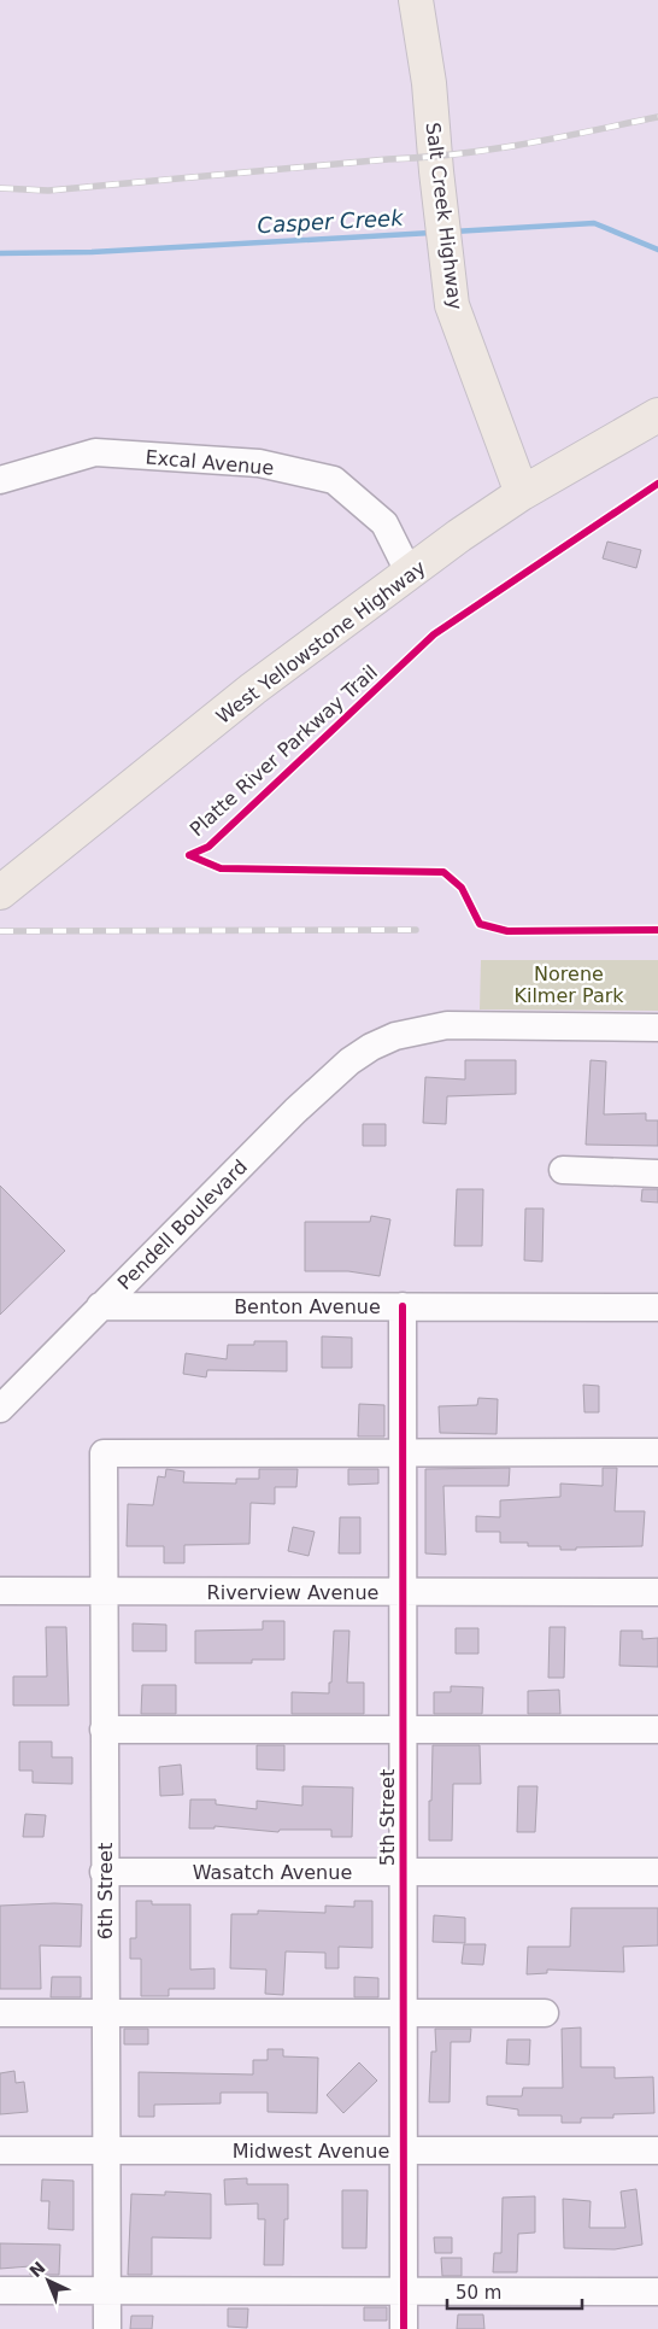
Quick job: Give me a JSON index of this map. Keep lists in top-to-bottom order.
{
  "streets": {
    "main road": ["Salt Creek Highway", "West Yellowstone Highway"],
    "street": [
      "Excal Avenue",
      "Pendell Boulevard",
      "Benton Avenue",
      "Riverview Avenue",
      "5th Street",
      "Wasatch Avenue",
      "6th Street",
      "Midwest Avenue"
    ],
    "cycle path": ["Platte River Parkway Trail"]
  },
  "crossings": [
    ["Salt Creek Highway", "West Yellowstone Highway"],
    ["Excal Avenue", "West Yellowstone Highway"],
    ["Pendell Boulevard", "Benton Avenue"],
    ["Benton Avenue", "5th Street"],
    ["Riverview Avenue", "5th Street"],
    ["Riverview Avenue", "6th Street"],
    ["5th Street", "Wasatch Avenue"],
    ["5th Street", "6th Street"],
    ["5th Street", "Midwest Avenue"],
    ["Wasatch Avenue", "6th Street"],
    ["6th Street", "Midwest Avenue"]
  ],
  "water": ["Casper Creek"],
  "parks": ["Norene Kilmer Park"],
  "scale_bar": "50 m",
  "north": "top left"
}
